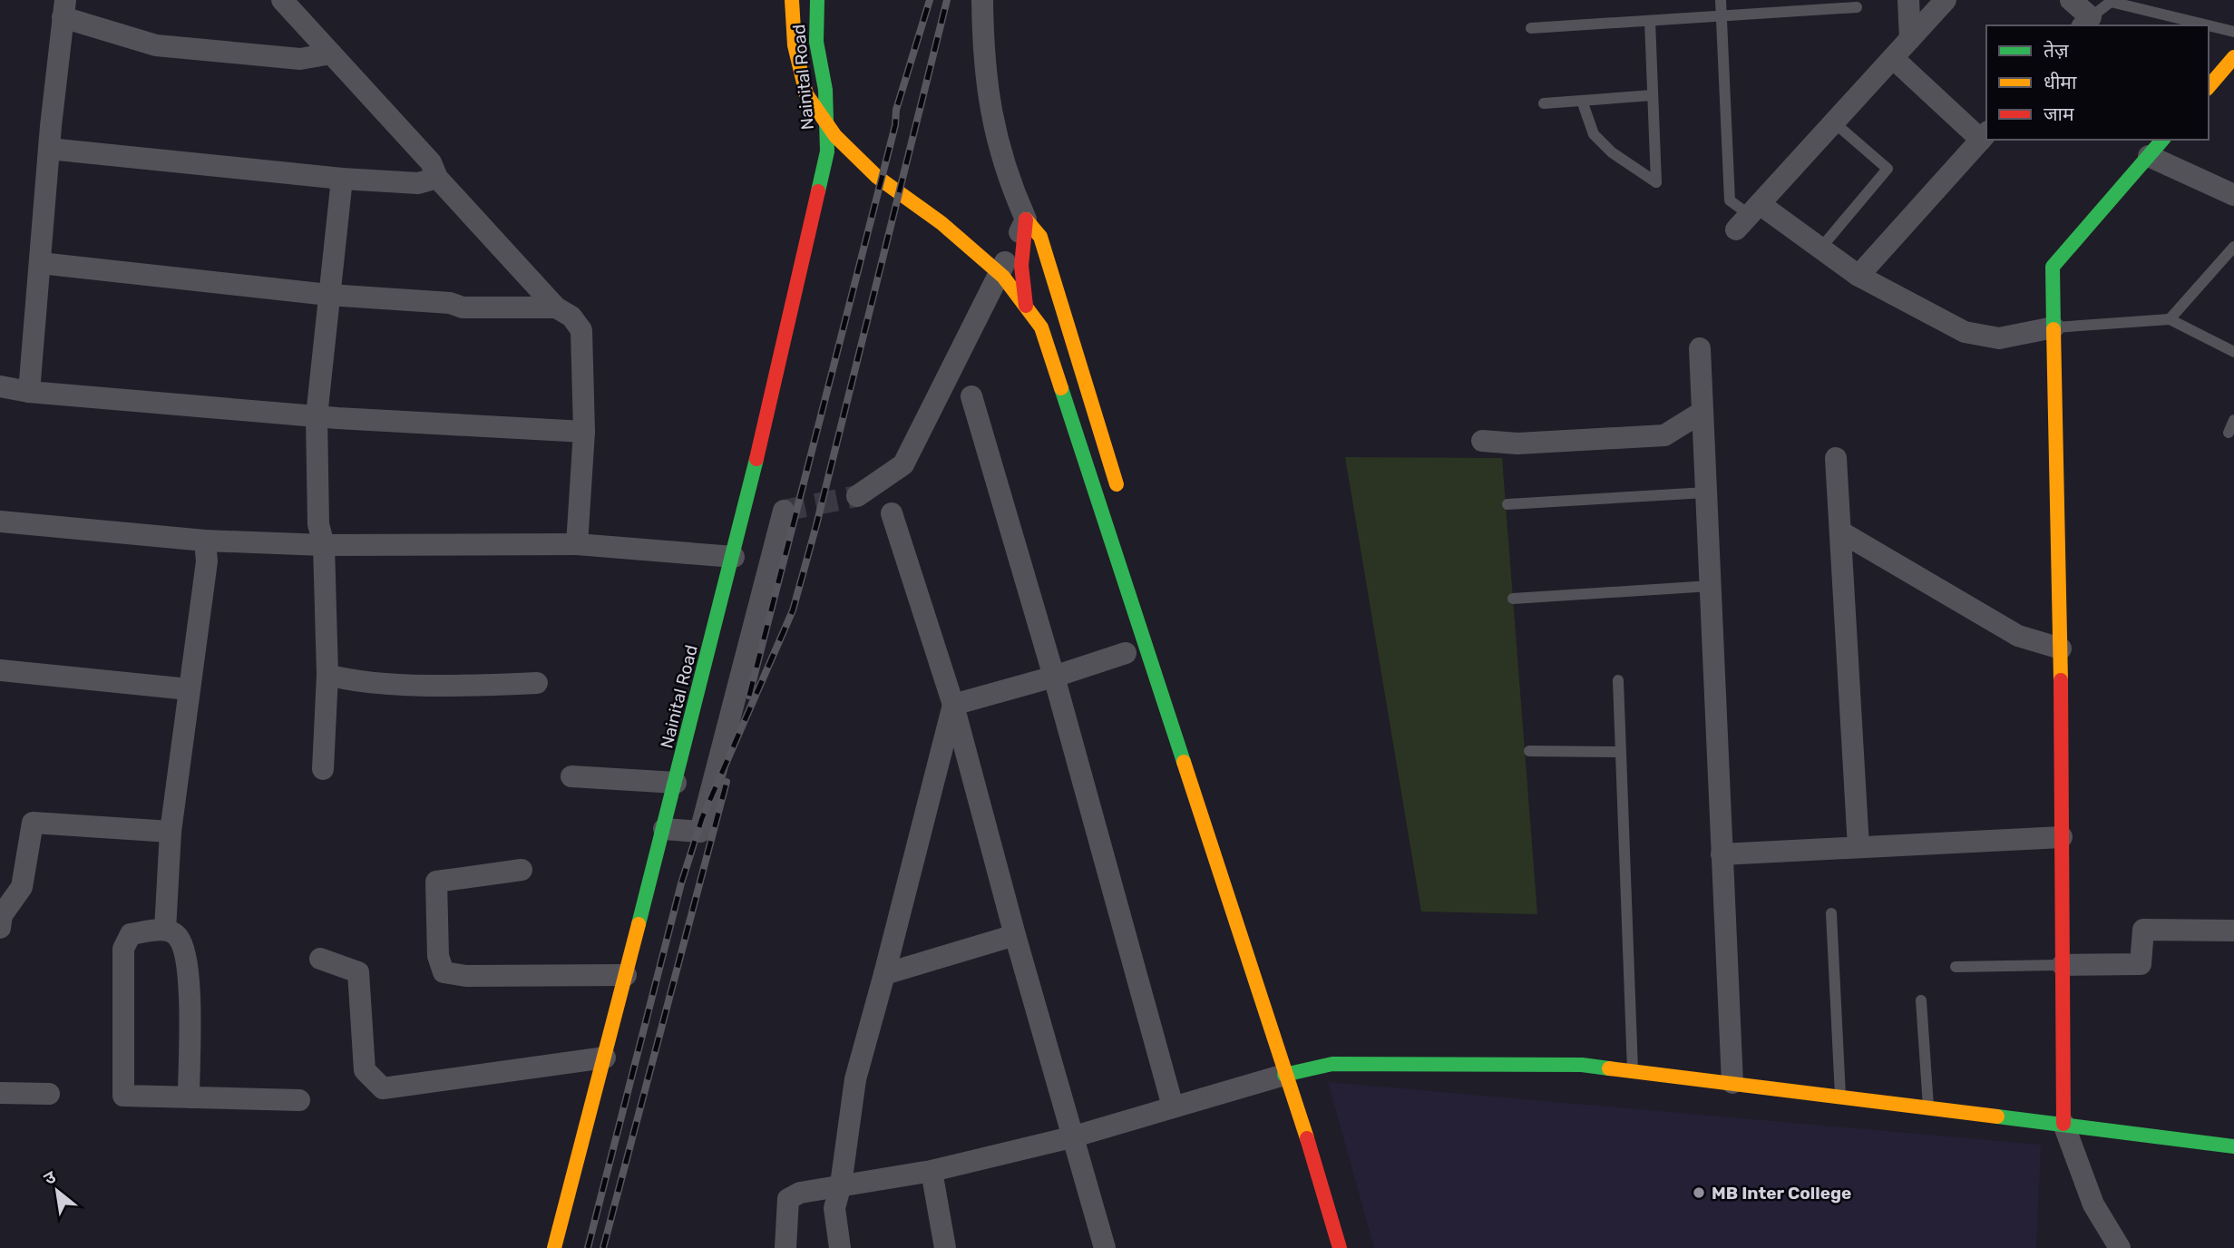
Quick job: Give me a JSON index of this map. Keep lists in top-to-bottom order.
{
  "streets": {
    "street": ["Nainital Road"]
  },
  "places": ["MB Inter College"],
  "legend": ["तेज़", "धीमा", "जाम"],
  "north": "top left"
}
